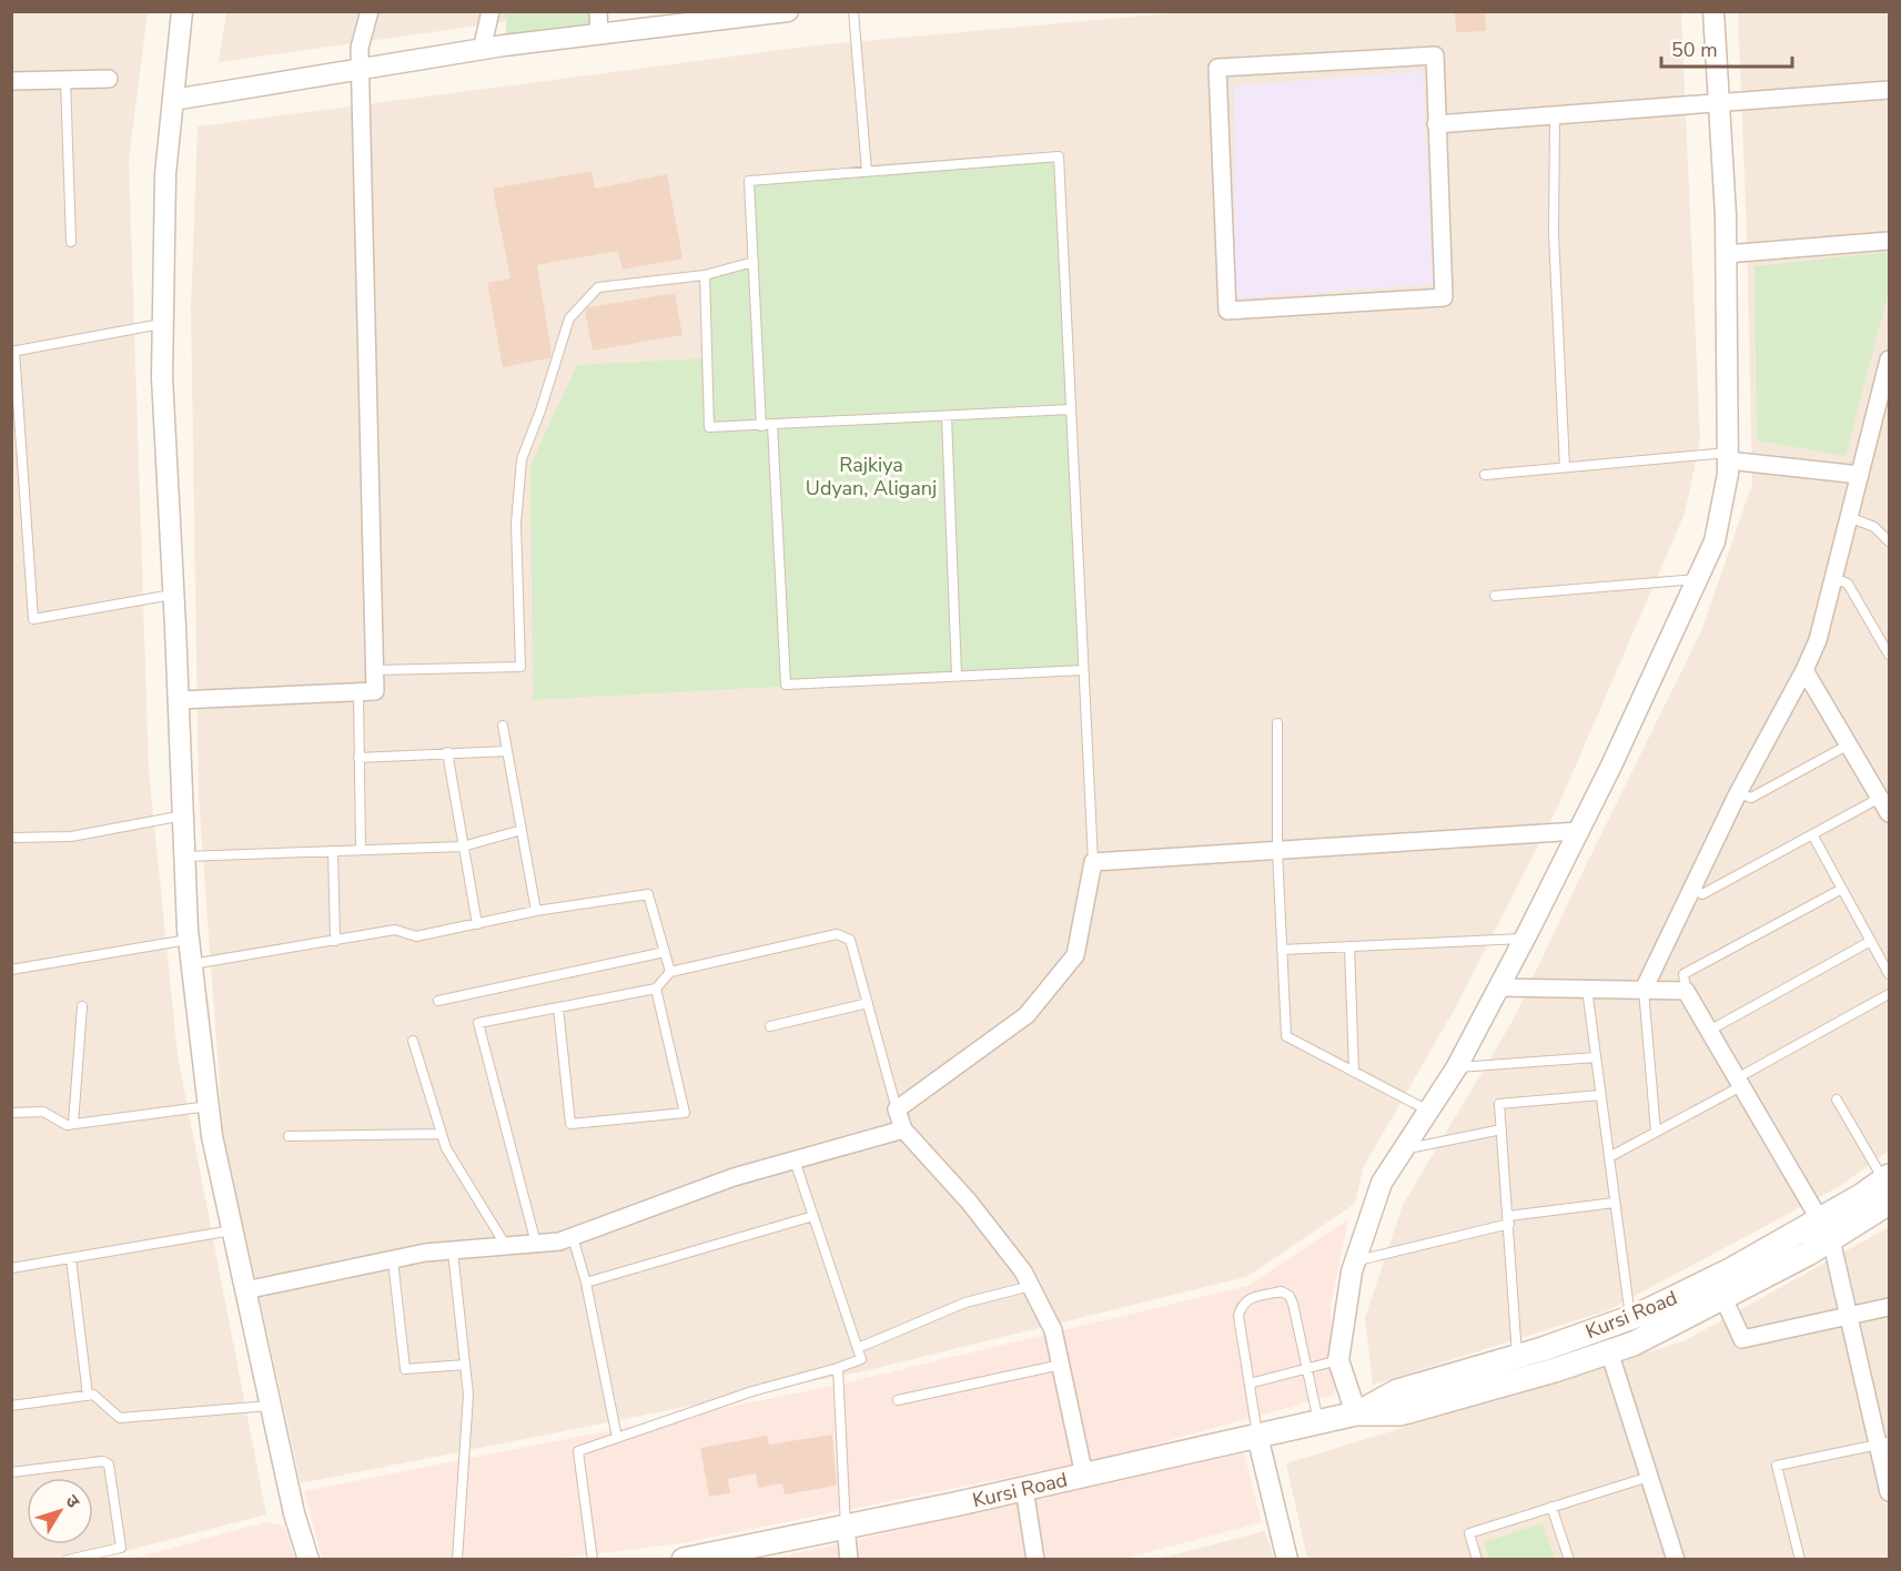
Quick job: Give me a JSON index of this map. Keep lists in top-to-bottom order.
{
  "streets": {
    "main road": ["Kursi Road"]
  },
  "parks": ["Rajkiya Udyan, Aliganj"],
  "scale_bar": "50 m",
  "north": "top right"
}
